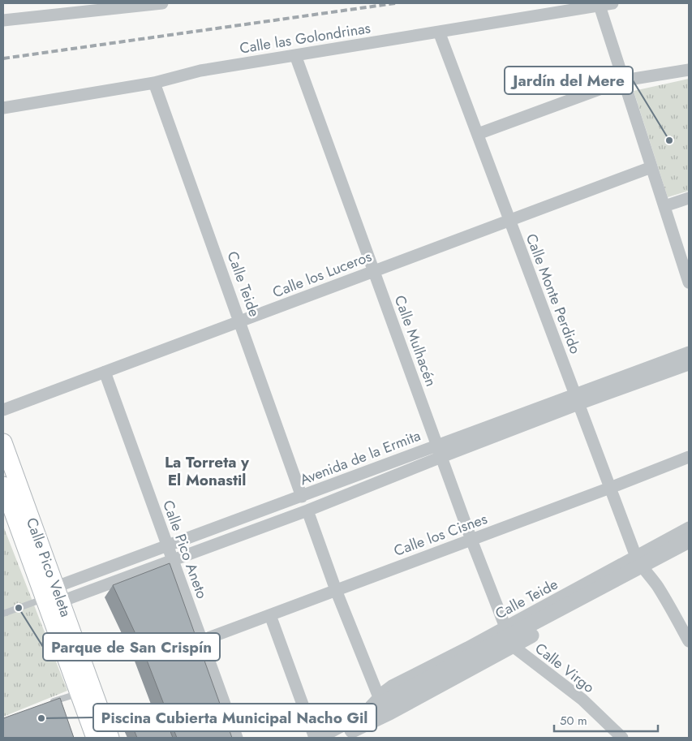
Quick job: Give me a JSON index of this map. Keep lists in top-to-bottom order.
{
  "streets": {
    "main road": ["Calle Pico Veleta"],
    "street": [
      "Calle las Golondrinas",
      "Calle los Luceros",
      "Calle Teide",
      "Calle Monte Perdido",
      "Calle Mulhacén",
      "Avenida de la Ermita",
      "Calle los Cisnes",
      "Calle Pico Aneto",
      "Calle Virgo"
    ]
  },
  "crossings": [
    ["Calle las Golondrinas", "Calle Teide"],
    ["Calle las Golondrinas", "Calle Monte Perdido"],
    ["Calle las Golondrinas", "Calle Mulhacén"],
    ["Calle los Luceros", "Calle Teide"],
    ["Calle los Luceros", "Calle Monte Perdido"],
    ["Calle los Luceros", "Calle Mulhacén"],
    ["Calle los Luceros", "Calle Pico Aneto"],
    ["Calle Teide", "Calle Monte Perdido"],
    ["Calle Teide", "Calle Mulhacén"],
    ["Calle Teide", "Avenida de la Ermita"],
    ["Calle Teide", "Calle Virgo"],
    ["Calle Monte Perdido", "Avenida de la Ermita"],
    ["Calle Monte Perdido", "Calle los Cisnes"],
    ["Calle Mulhacén", "Avenida de la Ermita"],
    ["Calle Mulhacén", "Calle los Cisnes"],
    ["Calle Mulhacén", "Calle Virgo"],
    ["Avenida de la Ermita", "Calle Pico Aneto"],
    ["Avenida de la Ermita", "Calle Pico Veleta"],
    ["Calle los Cisnes", "Calle Pico Aneto"]
  ],
  "districts": ["La Torreta y El Monastil"],
  "places": ["Jardín del Mere", "Parque de San Crispín", "Piscina Cubierta Municipal Nacho Gil"],
  "scale_bar": "50 m"
}
